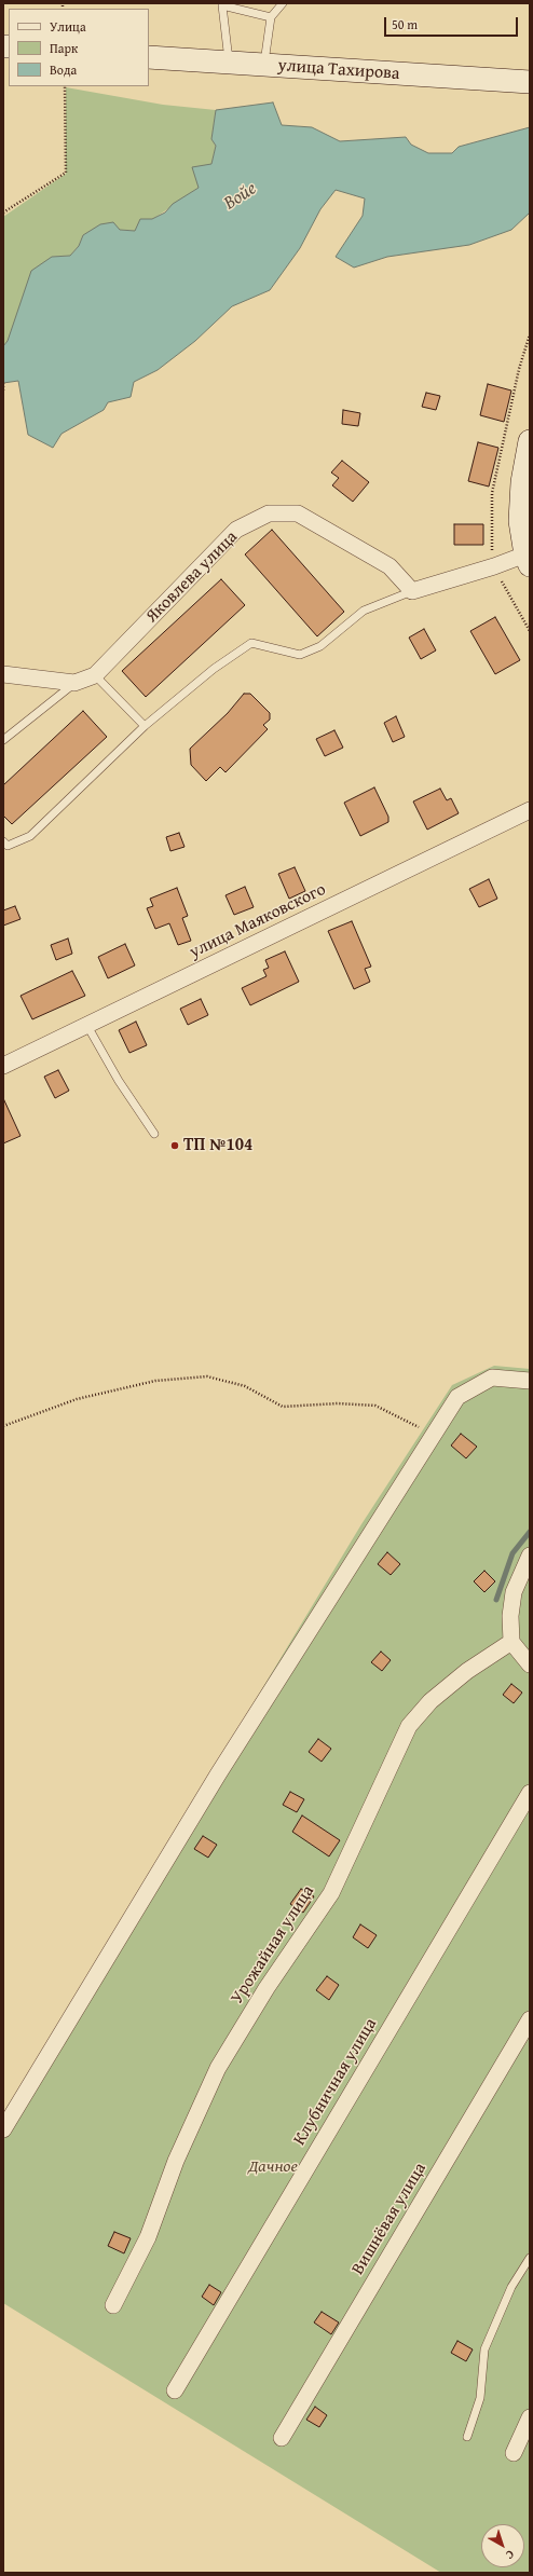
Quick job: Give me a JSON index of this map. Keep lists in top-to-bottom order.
{
  "streets": {
    "main road": ["улица Тахирова"],
    "street": [
      "Яковлева улица",
      "улица Маяковского",
      "Урожайная улица",
      "Клубничная улица",
      "Вишнёвая улица"
    ]
  },
  "water": ["Войе"],
  "parks": ["Дачное"],
  "places": ["ТП №104"],
  "legend": ["Улица", "Парк", "Вода"],
  "scale_bar": "50 m",
  "north": "bottom right"
}
